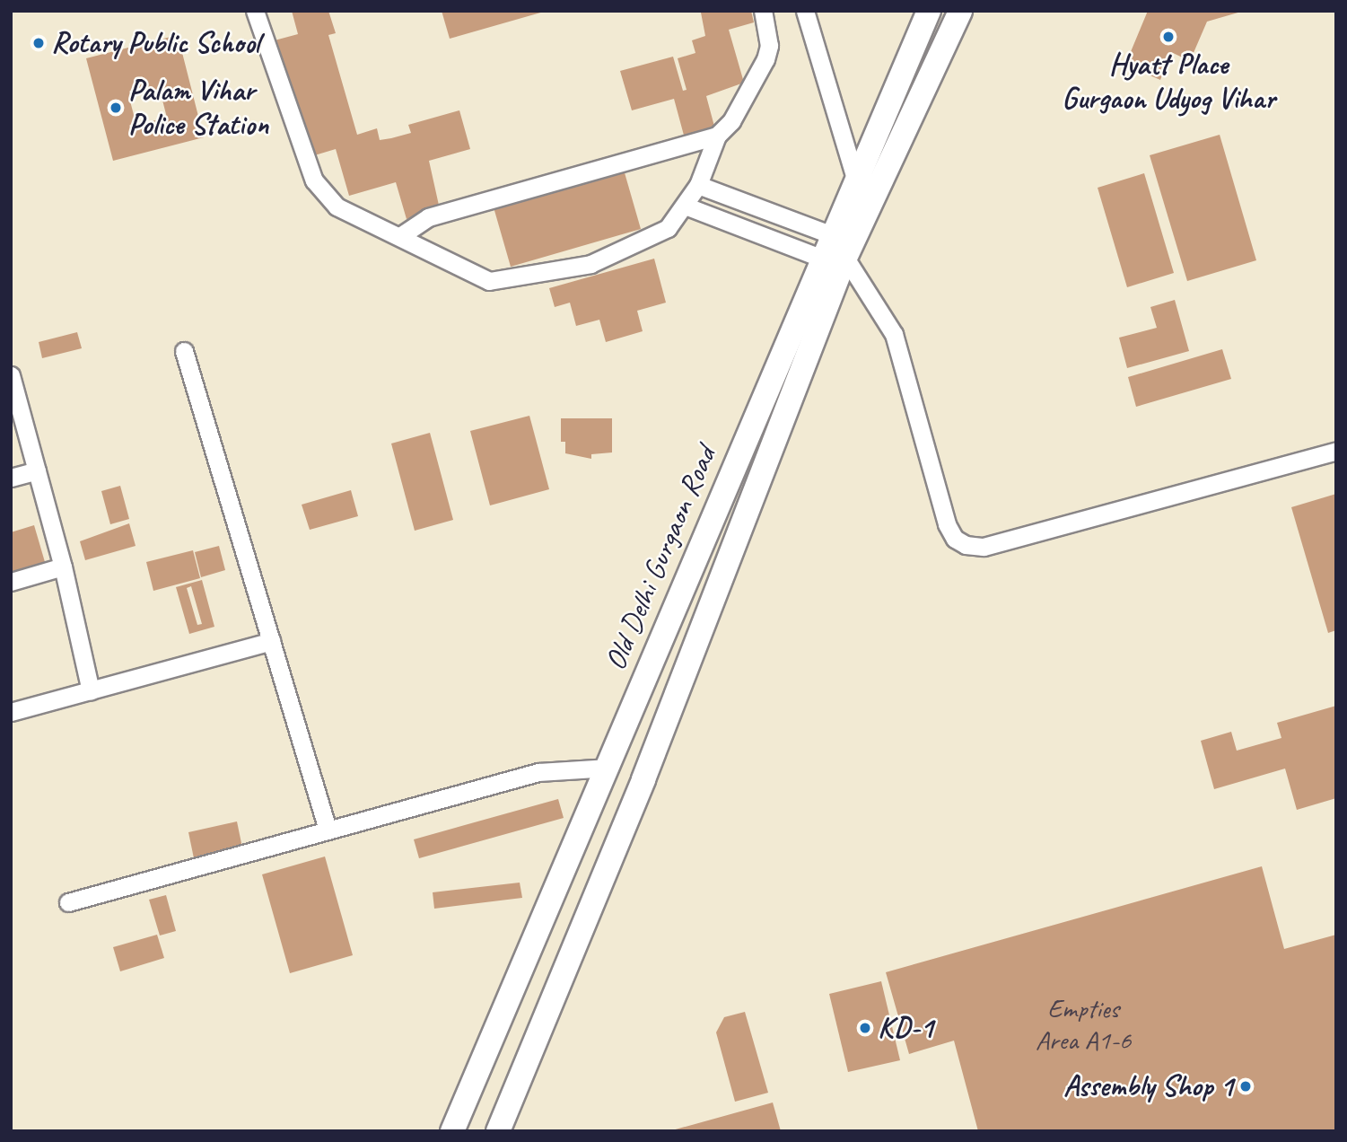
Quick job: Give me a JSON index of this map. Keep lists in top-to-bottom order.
{
  "streets": {
    "main road": ["Old Delhi Gurgaon Road"]
  },
  "places": [
    "Hyatt Place Gurgaon Udyog Vihar",
    "Rotary Public School",
    "Palam Vihar Police Station",
    "KD-1",
    "Assembly Shop 1"
  ],
  "house_numbers": ["Empties Area A1-6"]
}
